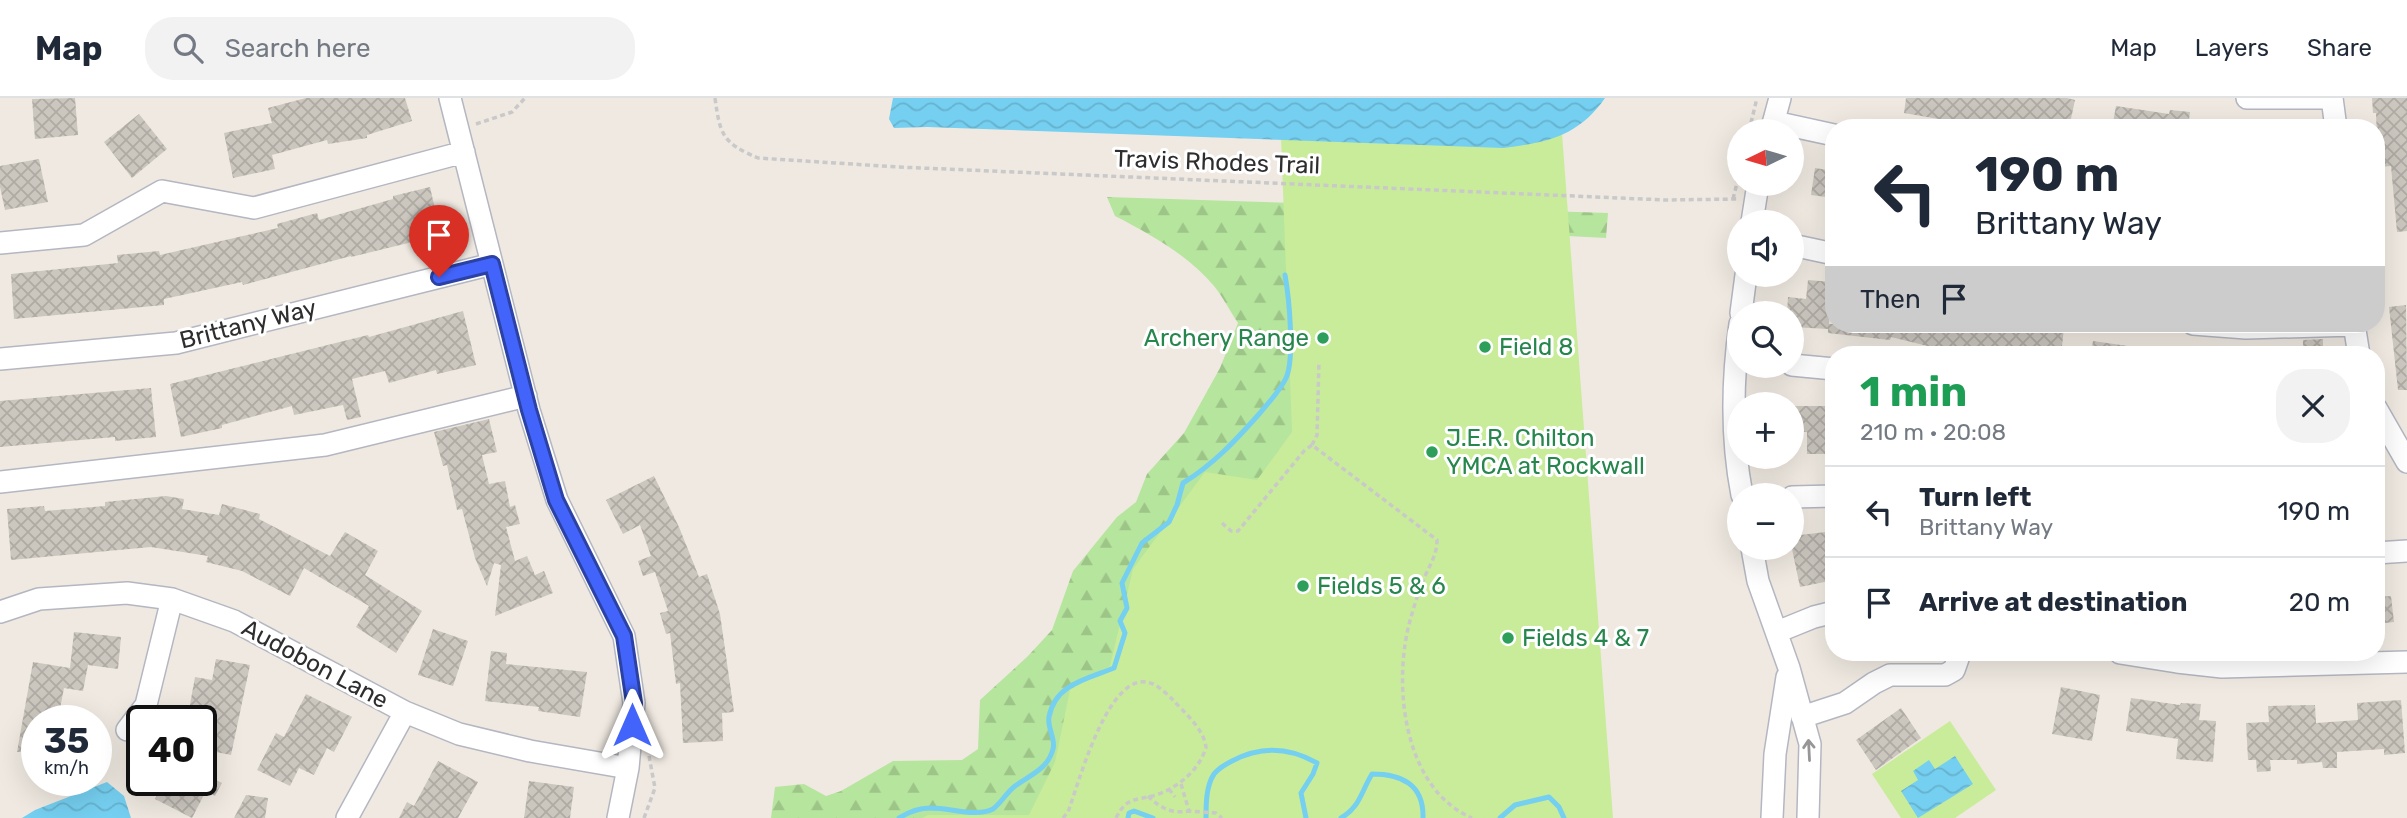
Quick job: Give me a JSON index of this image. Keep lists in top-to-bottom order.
{
  "streets": {
    "street": ["Brittany Way", "Audobon Lane"],
    "path": ["Travis Rhodes Trail"]
  },
  "places": [
    "Archery Range",
    "Field 8",
    "J.E.R. Chilton YMCA at Rockwall",
    "Fields 5 & 6",
    "Fields 4 & 7"
  ],
  "north": "left",
  "page": {
    "header": "Map",
    "search": "Search here",
    "nav": ["Map", "Layers", "Share"],
    "map_buttons": ["+", "−"],
    "turn": ["190 m", "Brittany Way"],
    "then": "Then",
    "heading": ["1 min", "210 m · 20:08"],
    "list": [
      {
        "name": "Turn left",
        "note": "Brittany Way",
        "value": "190 m"
      },
      {
        "name": "Arrive at destination",
        "value": "20 m"
      }
    ],
    "speed": "35 km/h",
    "limit": "40"
  }
}
